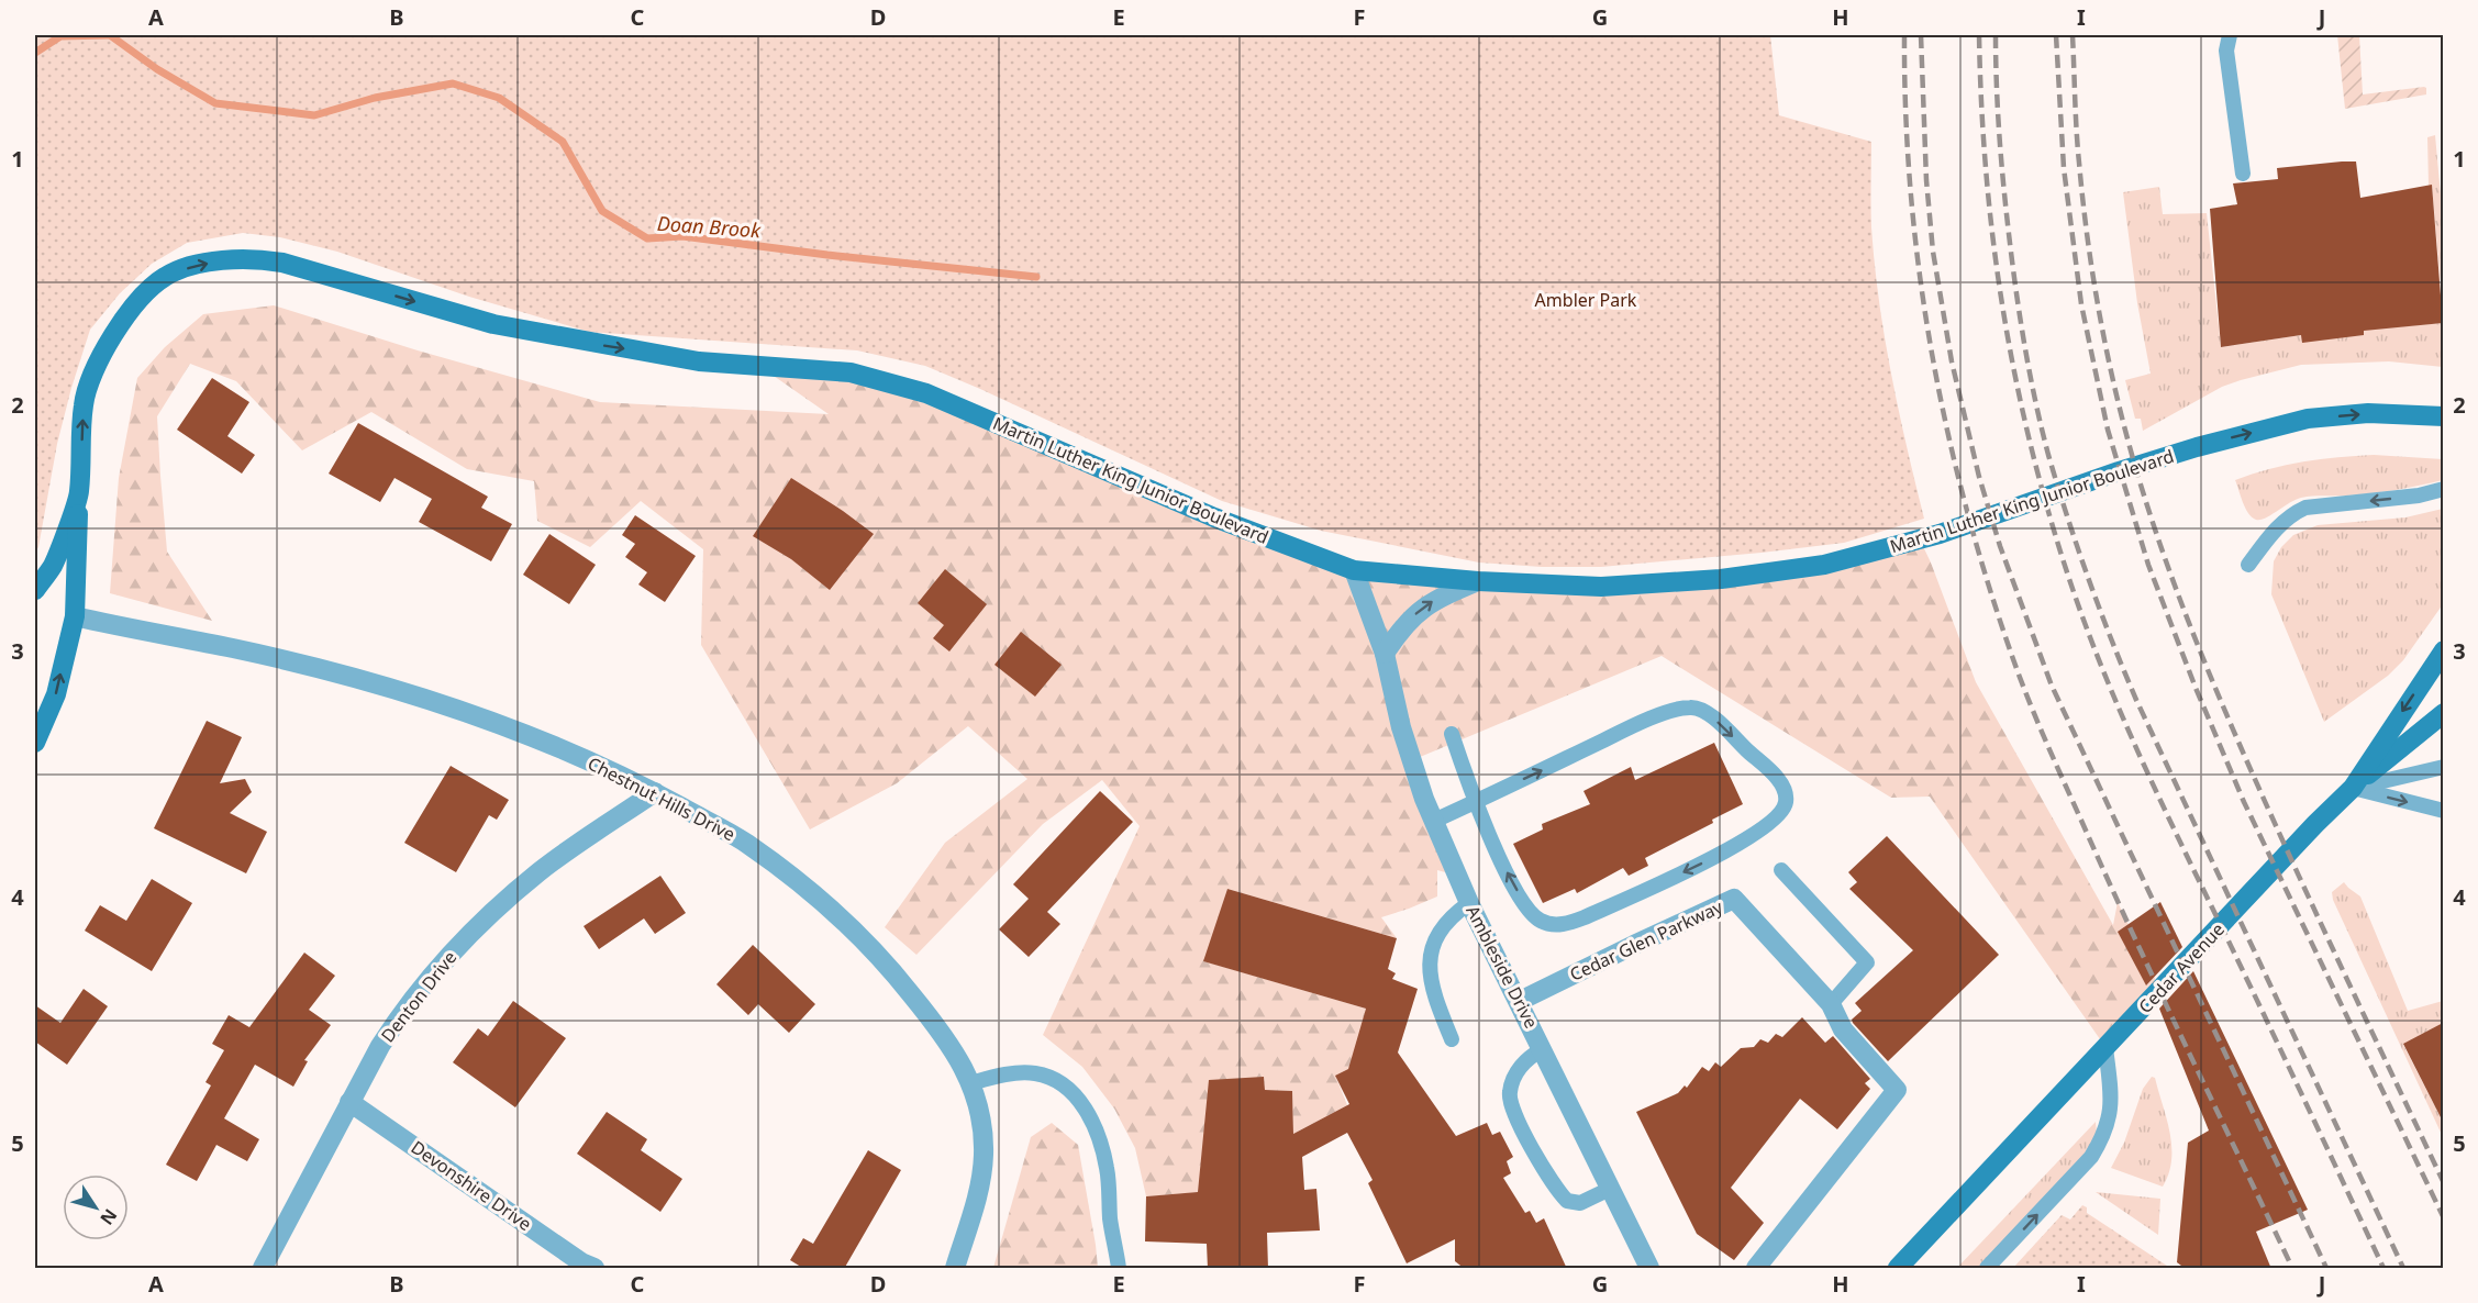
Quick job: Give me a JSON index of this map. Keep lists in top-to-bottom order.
{
  "streets": {
    "main road": ["Martin Luther King Junior Boulevard", "Cedar Avenue"],
    "street": [
      "Chestnut Hills Drive",
      "Cedar Glen Parkway",
      "Ambleside Drive",
      "Denton Drive",
      "Devonshire Drive"
    ]
  },
  "crossings": [
    ["Martin Luther King Junior Boulevard", "Ambleside Drive"],
    ["Chestnut Hills Drive", "Denton Drive"],
    ["Cedar Glen Parkway", "Ambleside Drive"],
    ["Denton Drive", "Devonshire Drive"]
  ],
  "one_way": ["Martin Luther King Junior Boulevard"],
  "water": ["Doan Brook"],
  "parks": ["Ambler Park"],
  "north": "bottom right",
  "grid": {
    "columns": [
      "A",
      "B",
      "C",
      "D",
      "E",
      "F",
      "G",
      "H",
      "I",
      "J"
    ],
    "rows": [
      "1",
      "2",
      "3",
      "4",
      "5"
    ]
  }
}
